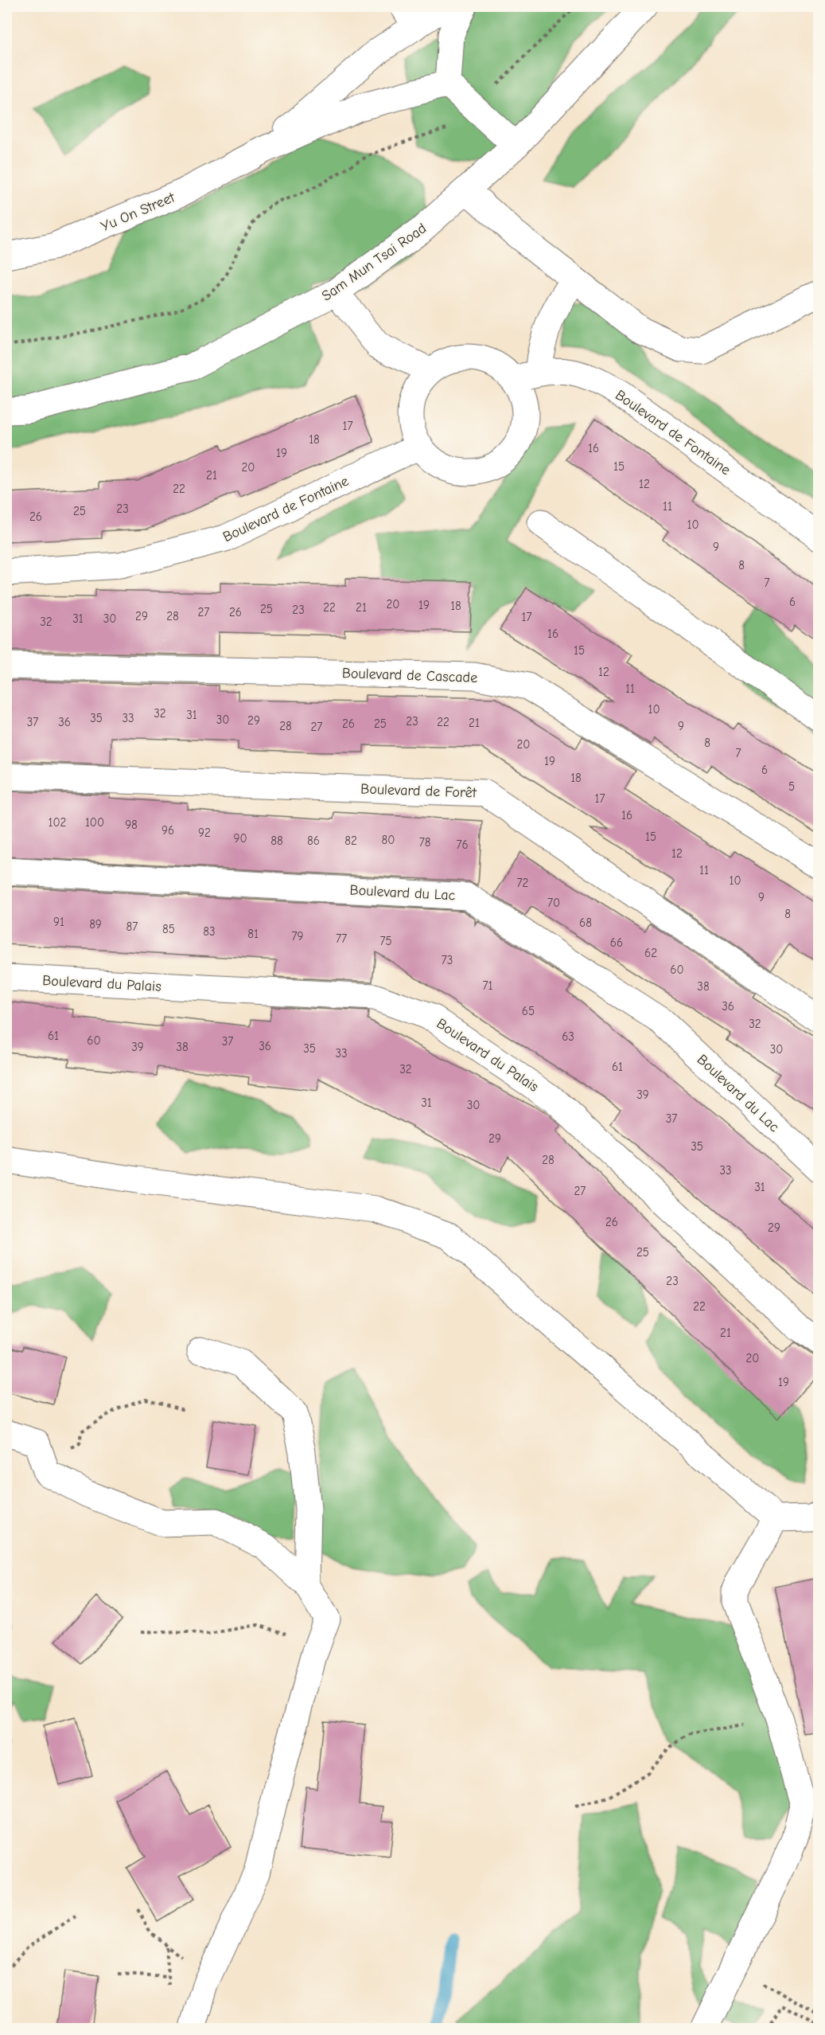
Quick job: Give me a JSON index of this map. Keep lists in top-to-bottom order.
{
  "streets": {
    "street": [
      "Yu On Street",
      "Sam Mun Tsai Road",
      "Boulevard de Fontaine",
      "Boulevard de Cascade",
      "Boulevard de Forêt",
      "Boulevard du Lac",
      "Boulevard du Palais"
    ]
  },
  "house_numbers": [
    "17",
    "18",
    "16",
    "19",
    "15",
    "20",
    "21",
    "12",
    "22",
    "11",
    "23",
    "25",
    "26",
    "10",
    "9",
    "8",
    "7",
    "6",
    "20",
    "19",
    "18",
    "22",
    "21",
    "25",
    "23",
    "27",
    "26",
    "29",
    "28",
    "17",
    "31",
    "30",
    "32",
    "16",
    "15",
    "12",
    "11",
    "10",
    "32",
    "31",
    "35",
    "33",
    "30",
    "29",
    "23",
    "37",
    "36",
    "22",
    "21",
    "26",
    "25",
    "28",
    "9",
    "27",
    "8",
    "20",
    "7",
    "19",
    "6",
    "18",
    "5",
    "17",
    "16",
    "102",
    "100",
    "98",
    "96",
    "92",
    "15",
    "90",
    "80",
    "88",
    "86",
    "82",
    "78",
    "76",
    "12",
    "11",
    "10",
    "72",
    "9",
    "70",
    "8",
    "91",
    "68",
    "89",
    "87",
    "85",
    "83",
    "81",
    "79",
    "77",
    "75",
    "66",
    "62",
    "73",
    "60",
    "71",
    "38",
    "36",
    "65",
    "32",
    "61",
    "63",
    "60",
    "37",
    "36",
    "39",
    "38",
    "35",
    "30",
    "33",
    "61",
    "32",
    "39",
    "31",
    "30",
    "37",
    "29",
    "35",
    "28",
    "33",
    "31",
    "27",
    "26",
    "29",
    "25",
    "23",
    "22",
    "21",
    "20",
    "19"
  ]
}
